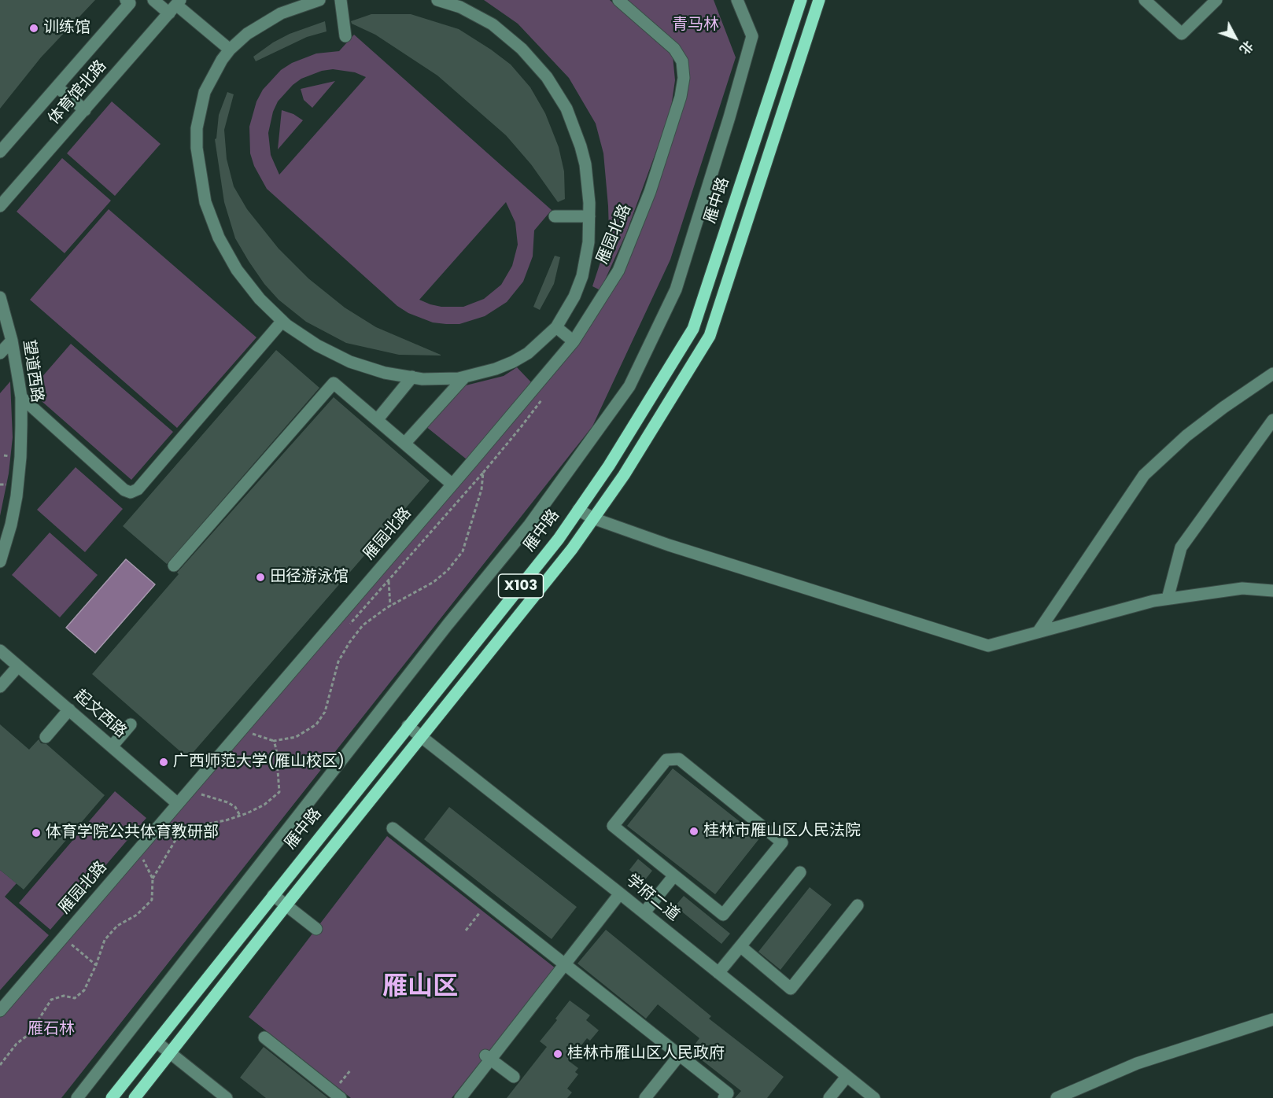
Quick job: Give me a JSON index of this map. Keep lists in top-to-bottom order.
{
  "streets": {
    "main road": ["雁中路", "X103"],
    "street": [
      "体育馆北路",
      "雁园北路",
      "望道西路",
      "起文西路",
      "学府二道"
    ]
  },
  "crossings": [
    ["雁中路", "学府二道"],
    ["雁园北路", "起文西路"],
    ["X103", "学府二道"]
  ],
  "districts": ["雁山区"],
  "parks": ["青马林", "雁石林"],
  "places": [
    "训练馆",
    "田径游泳馆",
    "广西师范大学(雁山校区)",
    "桂林市雁山区人民法院",
    "体育学院公共体育教研部",
    "桂林市雁山区人民政府"
  ],
  "north": "bottom right"
}
